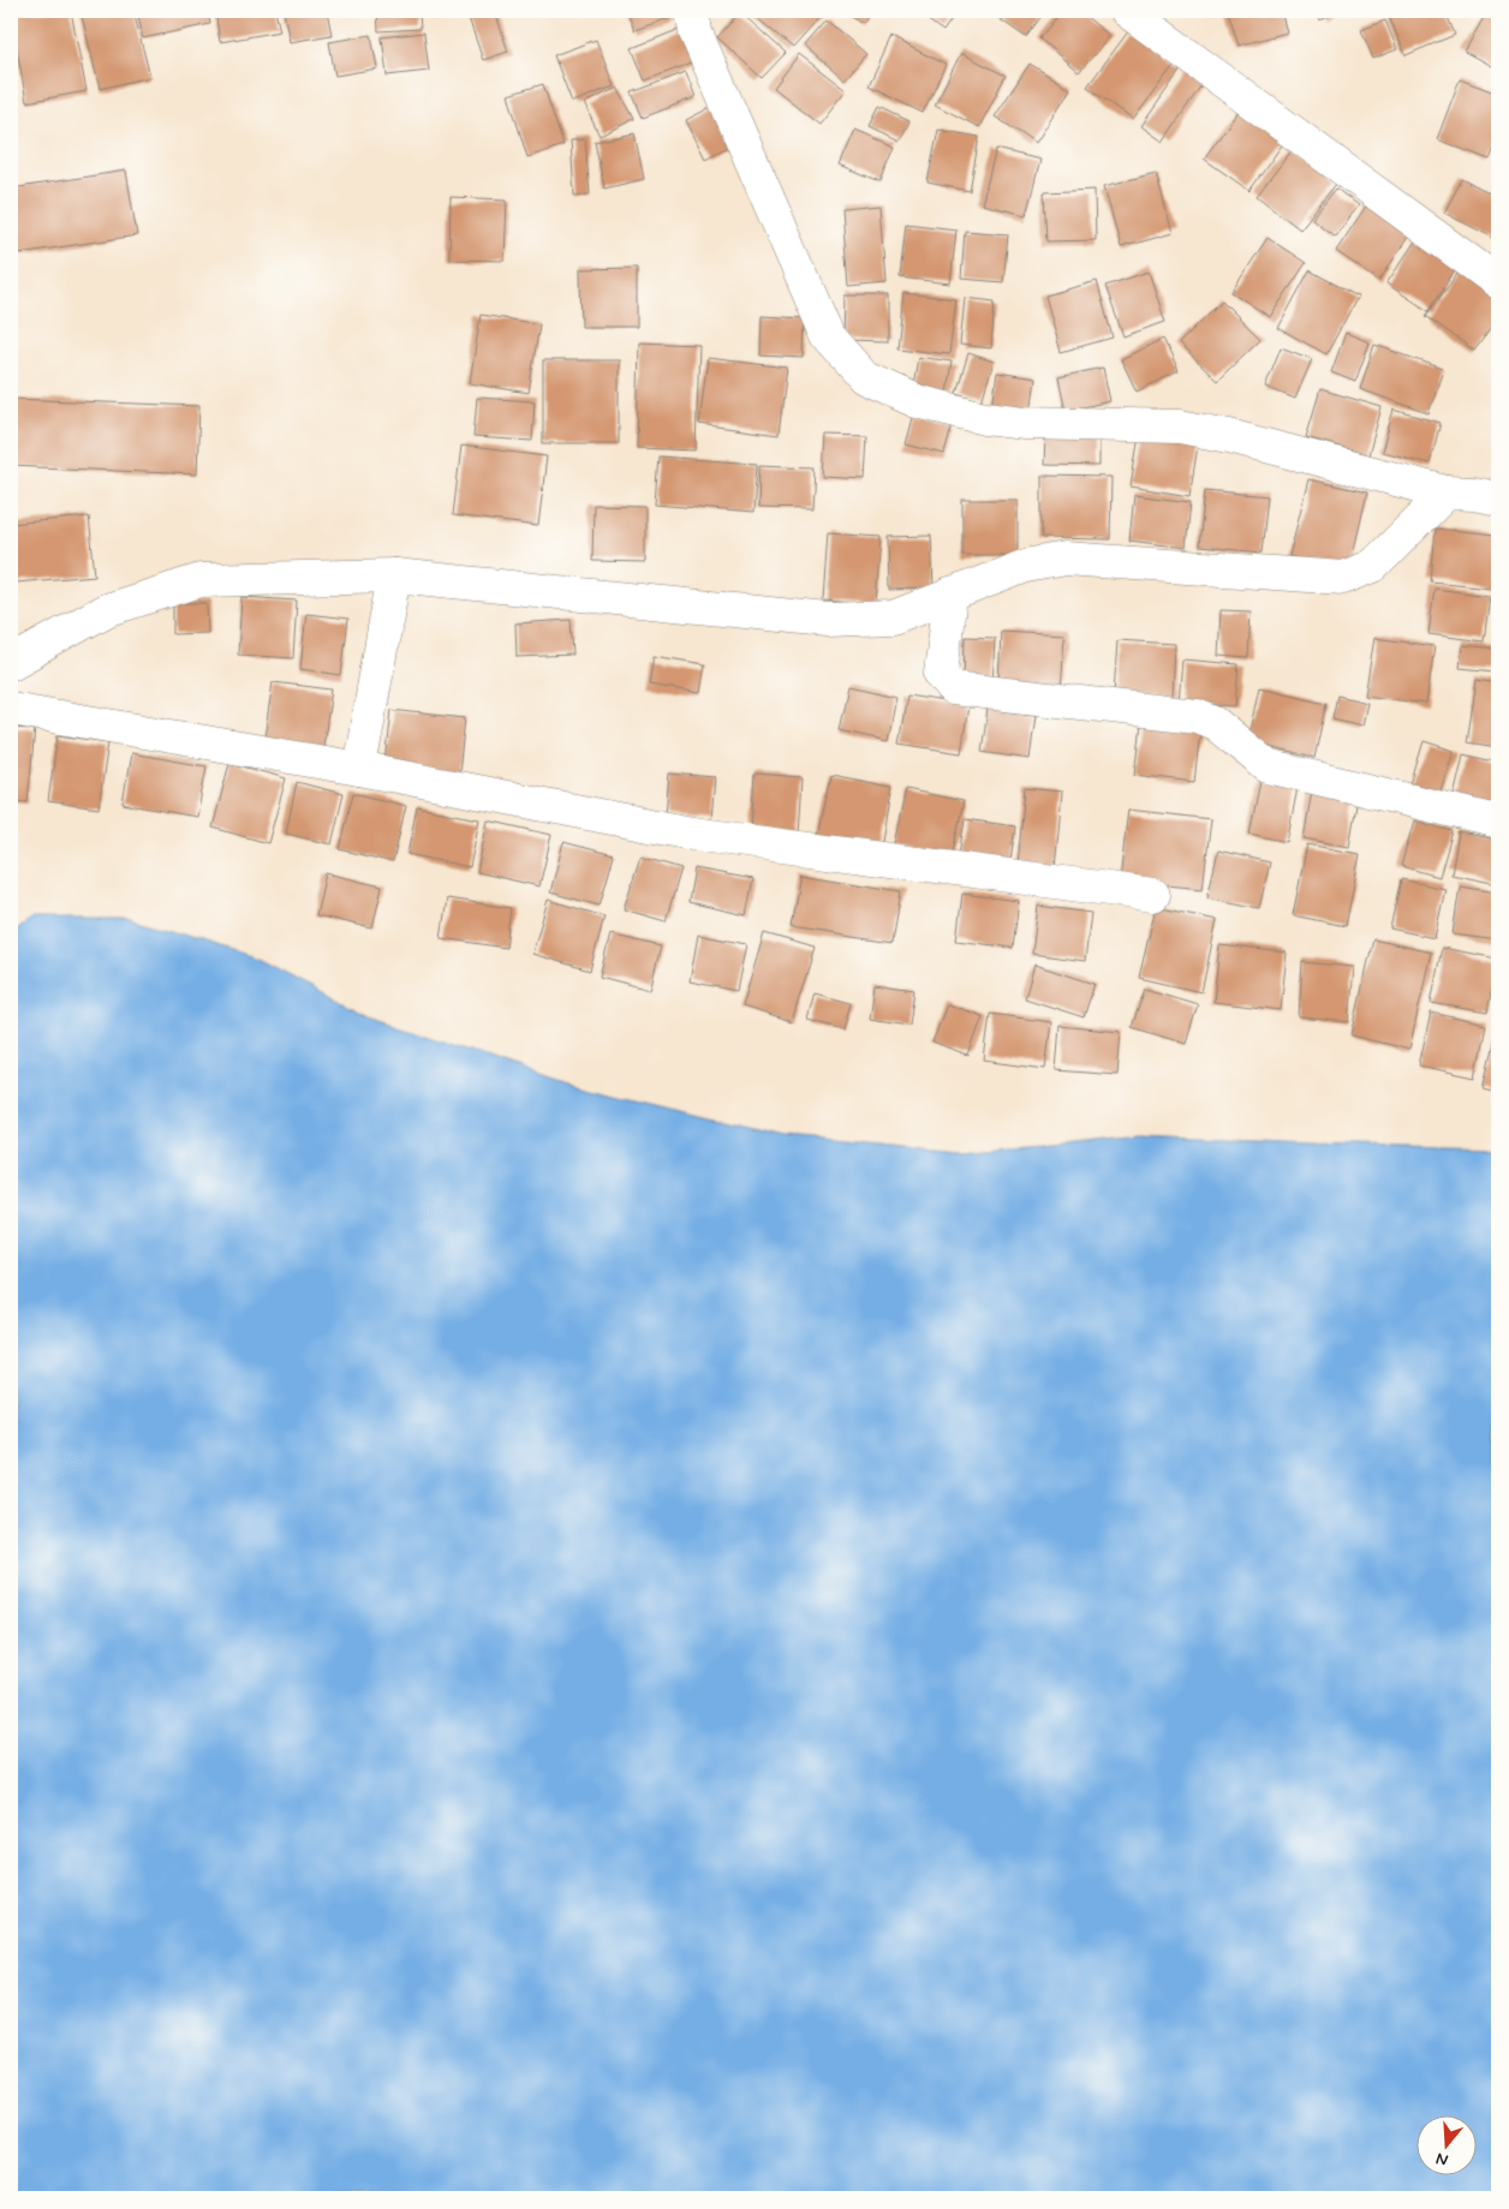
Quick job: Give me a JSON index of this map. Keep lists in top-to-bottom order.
{
  "north": "bottom"
}
